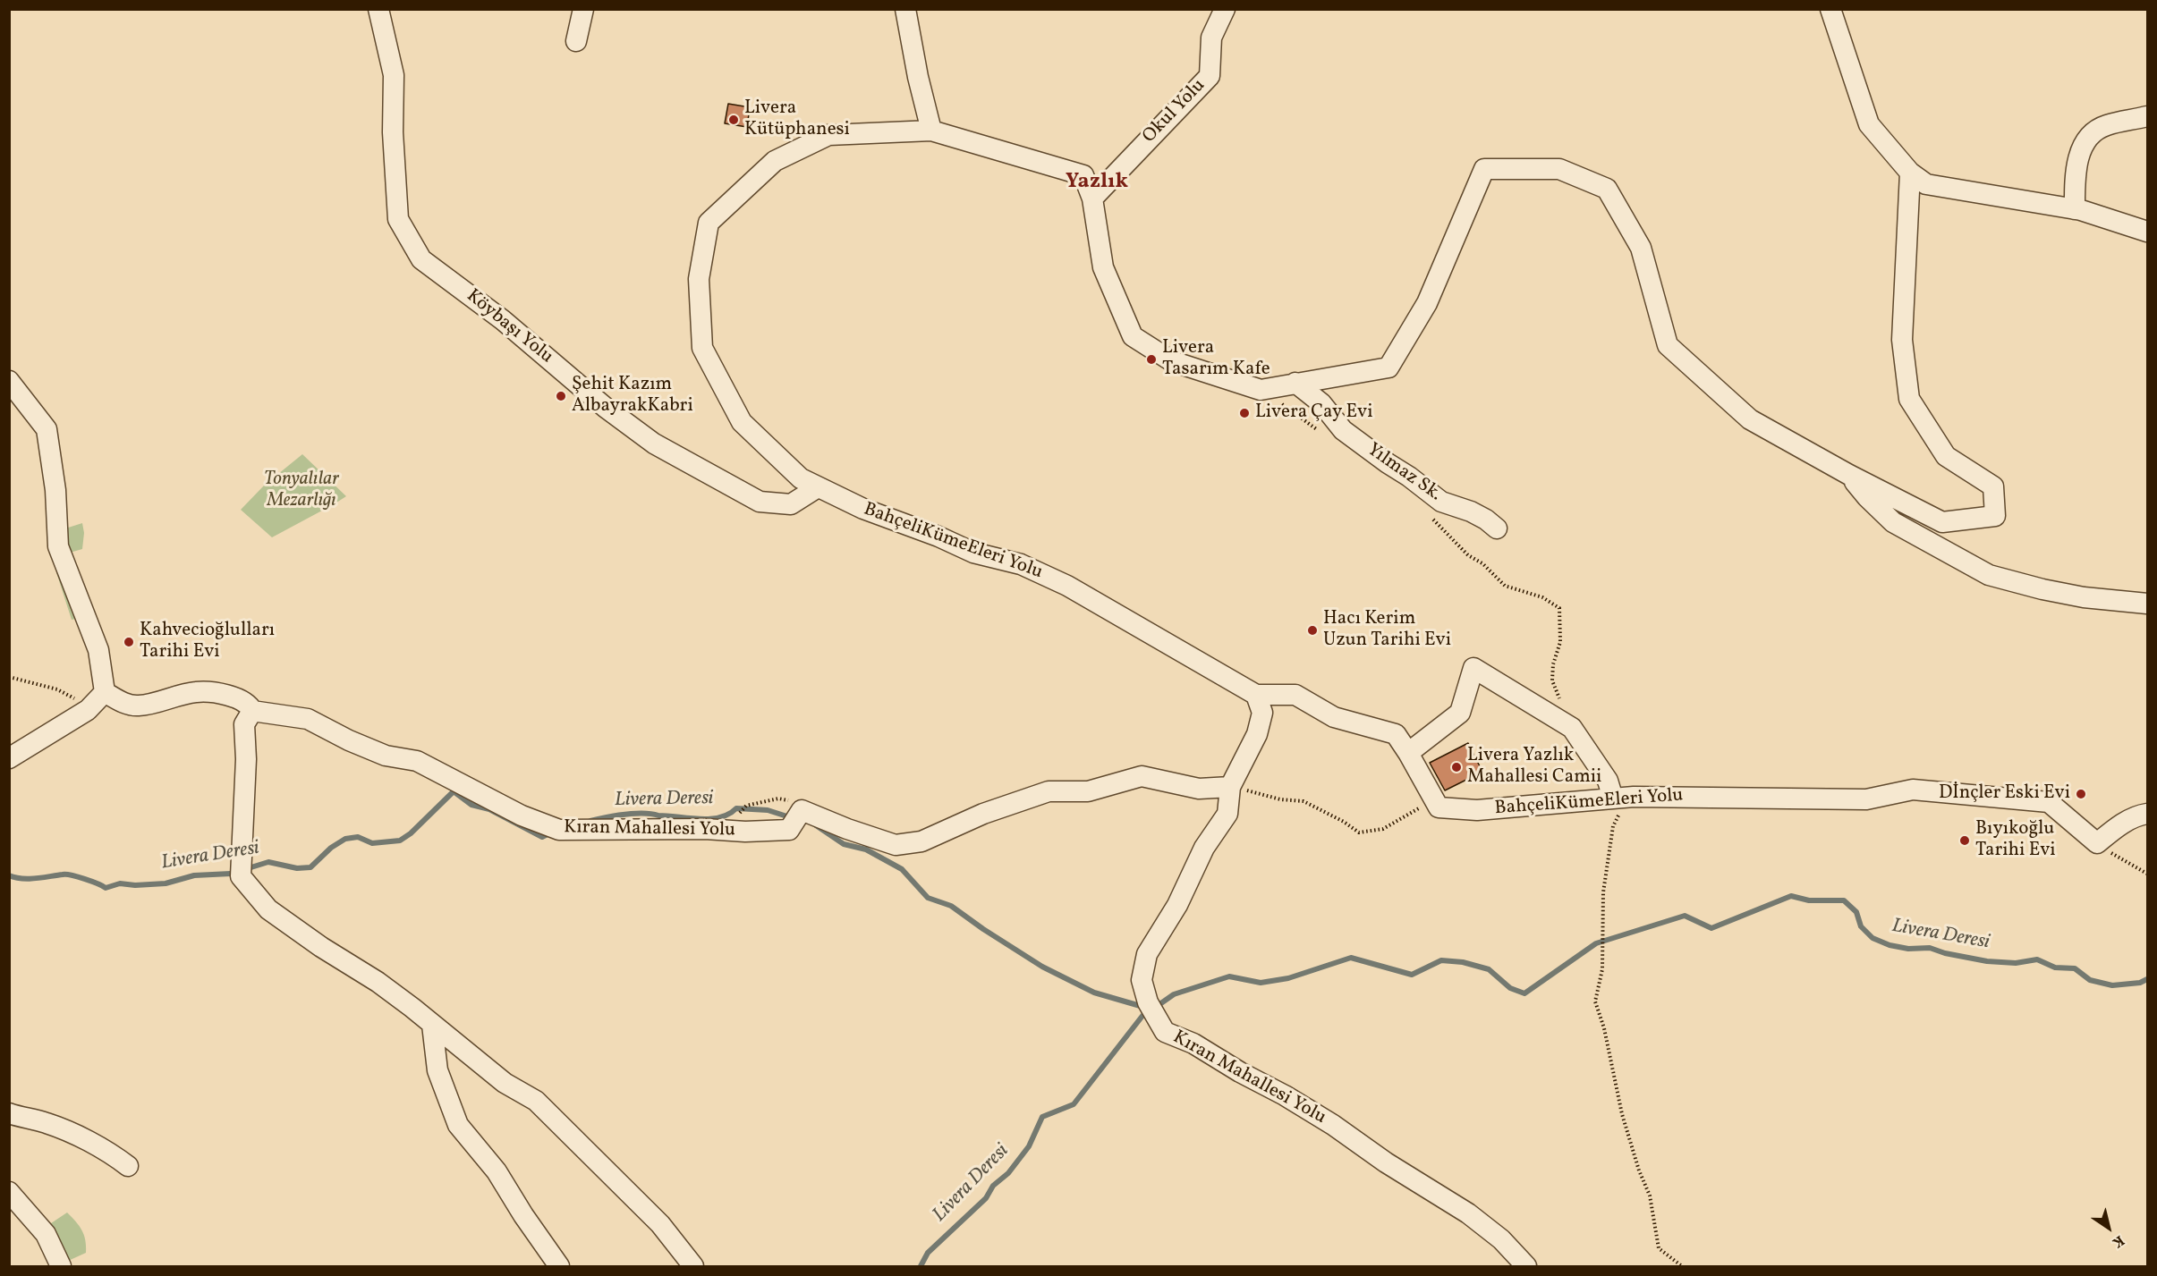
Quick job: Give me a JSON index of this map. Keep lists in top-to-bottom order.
{
  "streets": {
    "street": [
      "Okul Yolu",
      "Köybaşı Yolu",
      "Yılmaz Sk.",
      "BahçeliKümeEleri Yolu",
      "Kıran Mahallesi Yolu"
    ]
  },
  "crossings": [
    ["Okul Yolu", "BahçeliKümeEleri Yolu"],
    ["Köybaşı Yolu", "BahçeliKümeEleri Yolu"],
    ["Yılmaz Sk.", "BahçeliKümeEleri Yolu"],
    ["BahçeliKümeEleri Yolu", "Kıran Mahallesi Yolu"]
  ],
  "districts": ["Yazlık"],
  "water": ["Livera Deresi"],
  "parks": ["Tonyalılar Mezarlığı"],
  "places": [
    "Livera Kütüphanesi",
    "Livera Tasarım Kafe",
    "Şehit Kazım AlbayrakKabri",
    "Livera Çay Evi",
    "Hacı Kerim Uzun Tarihi Evi",
    "Kahvecioğlulları Tarihi Evi",
    "Livera Yazlık Mahallesi Camii",
    "Dİnçler Eski Evi",
    "Bıyıkoğlu Tarihi Evi"
  ],
  "north": "bottom right"
}
